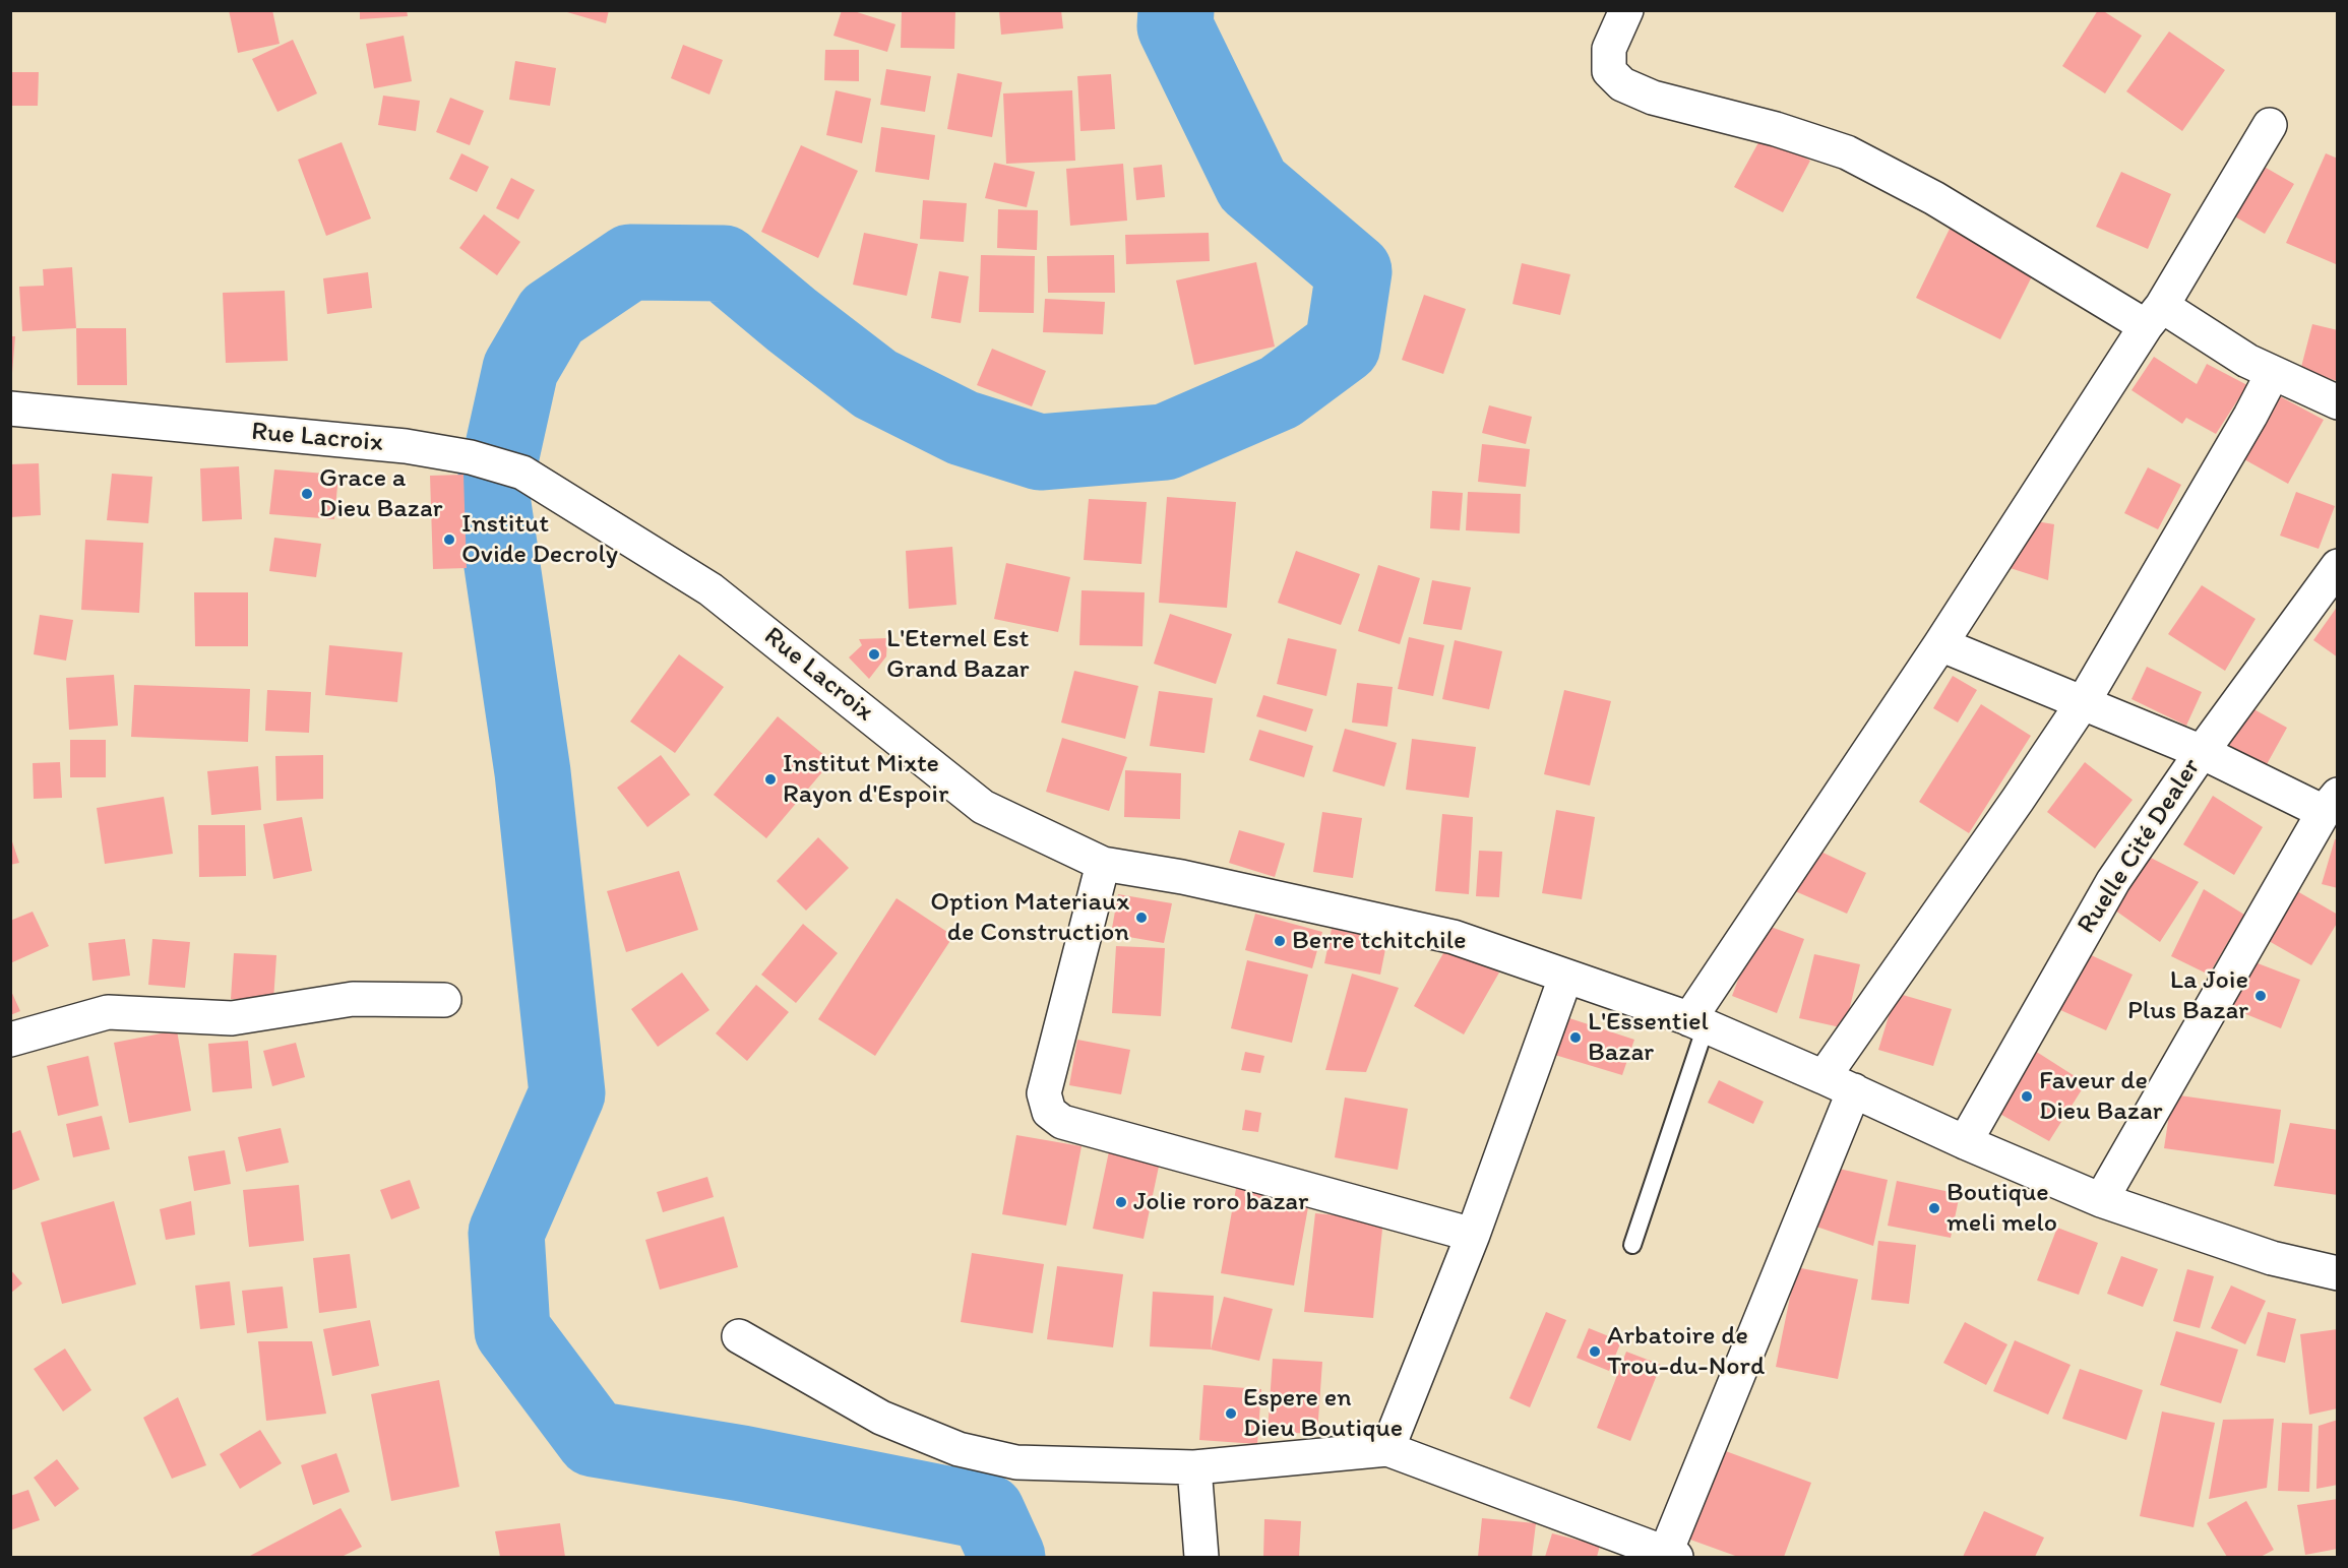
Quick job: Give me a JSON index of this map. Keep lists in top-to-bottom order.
{
  "streets": {
    "street": ["Rue Lacroix", "Ruelle Cité Dealer"]
  },
  "crossings": [
    ["Rue Lacroix", "Ruelle Cité Dealer"]
  ],
  "places": [
    "Grace a Dieu Bazar",
    "Institut Ovide Decroly",
    "L'Eternel Est Grand Bazar",
    "Institut Mixte Rayon d'Espoir",
    "Option Materiaux de Construction",
    "Berre tchitchile",
    "La Joie Plus Bazar",
    "L'Essentiel Bazar",
    "Faveur de Dieu Bazar",
    "Jolie roro bazar",
    "Boutique meli melo",
    "Arbatoire de Trou-du-Nord",
    "Espere en Dieu Boutique"
  ]
}
